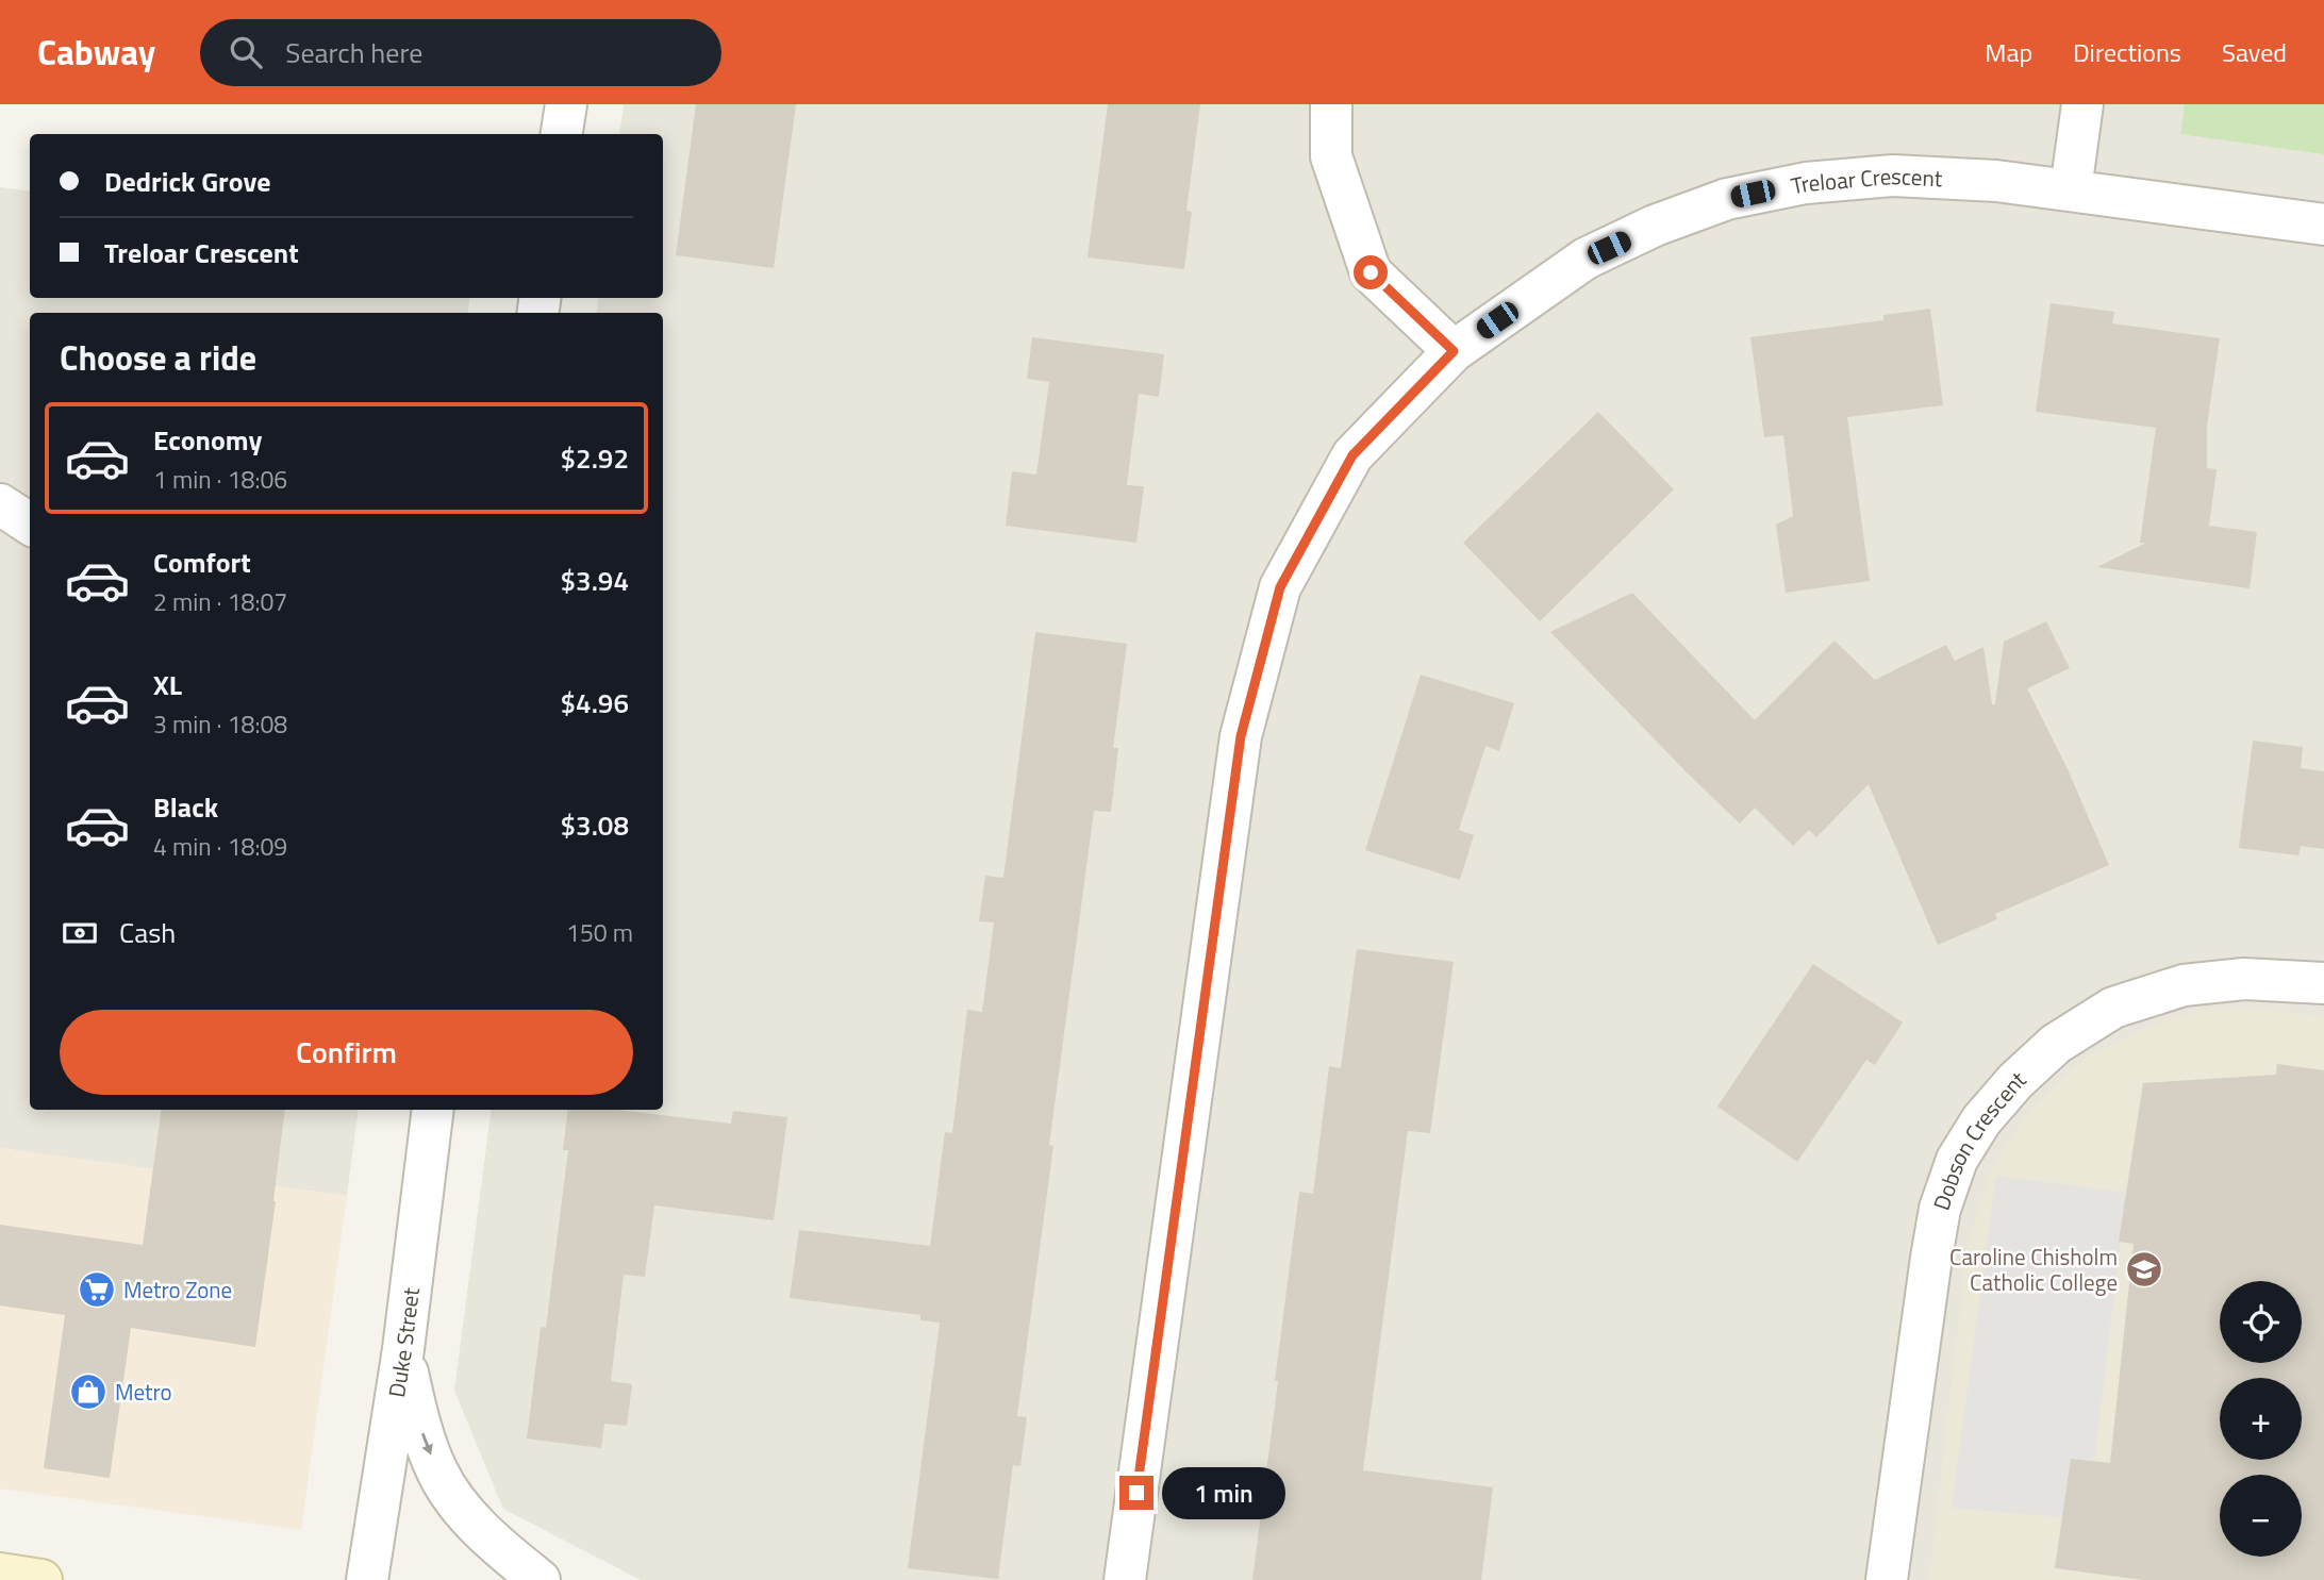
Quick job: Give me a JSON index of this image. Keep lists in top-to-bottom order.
{
  "streets": {
    "street": ["Treloar Crescent", "Dobson Crescent", "Duke Street"]
  },
  "places": {
    "school or university": ["Caroline Chisholm Catholic College"],
    "supermarket": ["Metro Zone"],
    "shop": ["Metro"]
  },
  "page": {
    "header": "Cabway",
    "search": "Search here",
    "nav": ["Map", "Directions", "Saved"],
    "banner": ["Dedrick Grove", "Treloar Crescent"],
    "heading": "Choose a ride",
    "list": [
      {
        "name": "Economy",
        "note": "1 min · 18:06",
        "value": "$2.92"
      },
      {
        "name": "Comfort",
        "note": "2 min · 18:07",
        "value": "$3.94"
      },
      {
        "name": "XL",
        "note": "3 min · 18:08",
        "value": "$4.96"
      },
      {
        "name": "Black",
        "note": "4 min · 18:09",
        "value": "$3.08"
      }
    ],
    "pay": ["Cash", "150 m"],
    "buttons": "Confirm",
    "map_buttons": ["+", "−"],
    "bubble": "1 min"
  }
}
